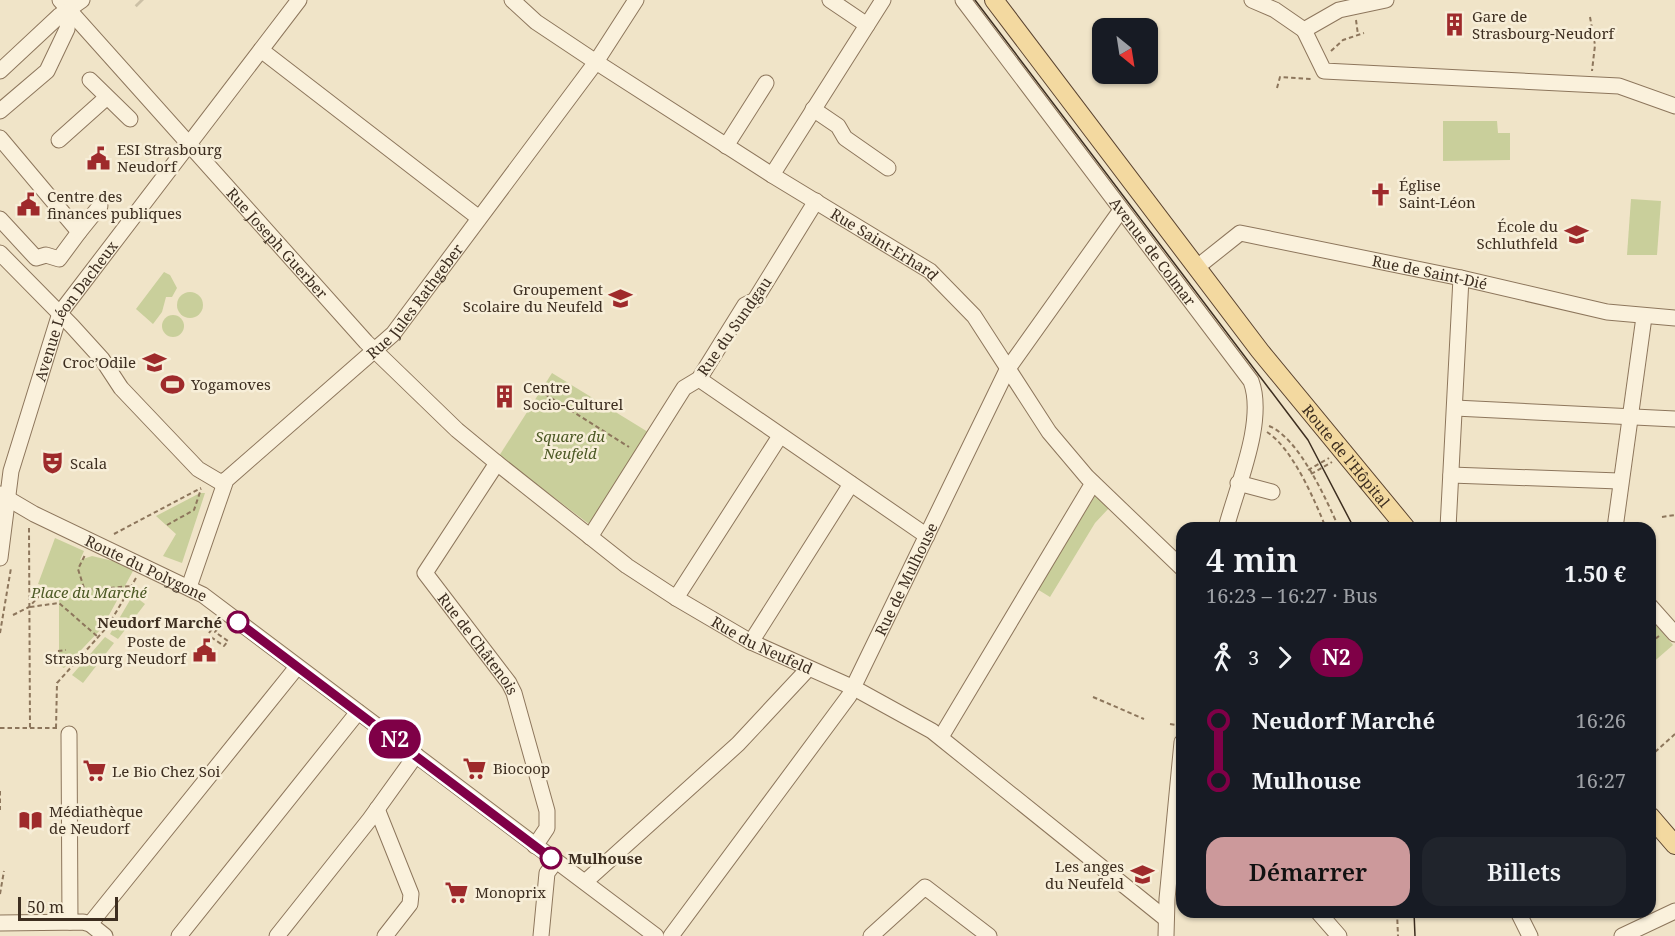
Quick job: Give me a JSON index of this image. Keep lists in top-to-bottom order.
{
  "streets": {
    "main road": ["Avenue de Colmar", "Route de l'Hôpital"],
    "street": [
      "Rue Joseph Guerber",
      "Rue Saint-Erhard",
      "Rue de Saint-Dié",
      "Rue Jules Rathgeber",
      "Avenue Léon Dacheux",
      "Rue du Sundgau",
      "Route du Polygone",
      "Rue de Mulhouse",
      "Rue du Neufeld",
      "Rue de Châtenois"
    ]
  },
  "crossings": [
    ["Rue Joseph Guerber", "Rue Jules Rathgeber"],
    ["Rue Joseph Guerber", "Avenue Léon Dacheux"],
    ["Rue Joseph Guerber", "Rue du Neufeld"],
    ["Rue Saint-Erhard", "Rue Jules Rathgeber"],
    ["Rue Saint-Erhard", "Rue du Sundgau"],
    ["Rue Saint-Erhard", "Rue de Mulhouse"],
    ["Avenue de Colmar", "Rue de Saint-Dié"],
    ["Avenue de Colmar", "Route de l'Hôpital"],
    ["Avenue de Colmar", "Rue de Mulhouse"],
    ["Rue Jules Rathgeber", "Route du Polygone"],
    ["Rue Jules Rathgeber", "Rue du Neufeld"],
    ["Avenue Léon Dacheux", "Route du Polygone"],
    ["Rue du Sundgau", "Rue du Neufeld"],
    ["Route du Polygone", "Rue de Châtenois"],
    ["Rue de Mulhouse", "Rue du Neufeld"],
    ["Rue du Neufeld", "Rue de Châtenois"]
  ],
  "parks": ["Square du Neufeld", "Place du Marché"],
  "places": {
    "building": ["Gare de Strasbourg-Neudorf", "Centre Socio-Culturel"],
    "public building": ["ESI Strasbourg Neudorf", "Centre des finances publiques", "Poste de Strasbourg Neudorf"],
    "church": ["Église Saint-Léon"],
    "school or university": [
      "École du Schluthfeld",
      "Groupement Scolaire du Neufeld",
      "Croc’Odile",
      "Les anges du Neufeld"
    ],
    "sports": ["Yogamoves"],
    "theatre": ["Scala"],
    "other": ["Neudorf Marché", "Mulhouse"],
    "supermarket": ["Biocoop", "Le Bio Chez Soi", "Monoprix"],
    "library": ["Médiathèque de Neudorf"]
  },
  "lines": ["bus line N2"],
  "scale_bar": "50 m",
  "north": "bottom right",
  "page": {
    "on_map": "N2",
    "heading": ["4 min", "16:23 – 16:27 · Bus", "1.50 €"],
    "legs": ["3", "N2"],
    "list": [
      {
        "name": "Neudorf Marché",
        "value": "16:26"
      },
      {
        "name": "Mulhouse",
        "value": "16:27"
      }
    ],
    "buttons": ["Démarrer", "Billets"],
    "scale": "50 m"
  }
}
